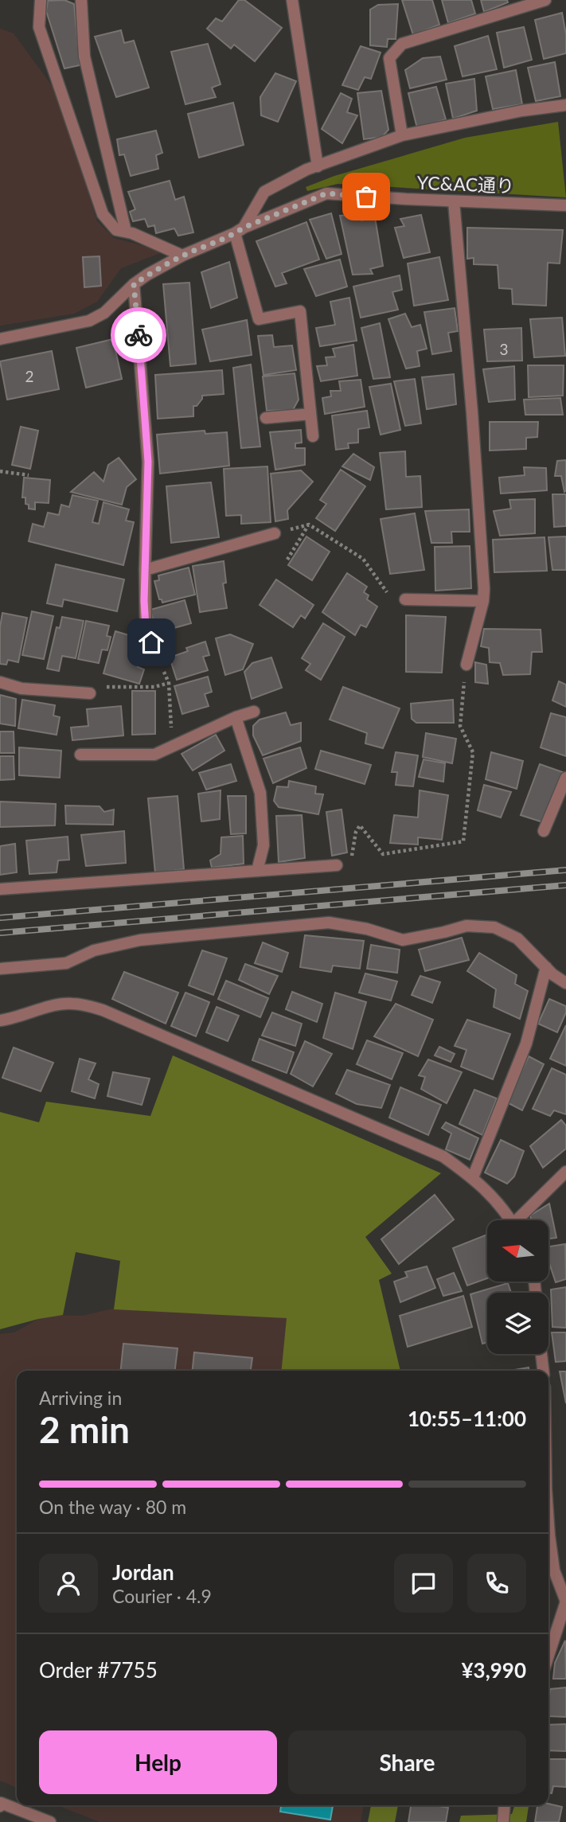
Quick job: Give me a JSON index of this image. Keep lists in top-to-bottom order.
{
  "streets": {
    "street": ["YC&AC通り"]
  },
  "house_numbers": ["3", "2"],
  "north": "left",
  "page": {
    "heading": ["2 min", "Arriving in", "10:55–11:00"],
    "panel": [
      "Jordan",
      "Courier · 4.9",
      "Order #7755",
      "¥3,990"
    ],
    "bar": "On the way · 80 m",
    "buttons": ["Help", "Share"]
  }
}
